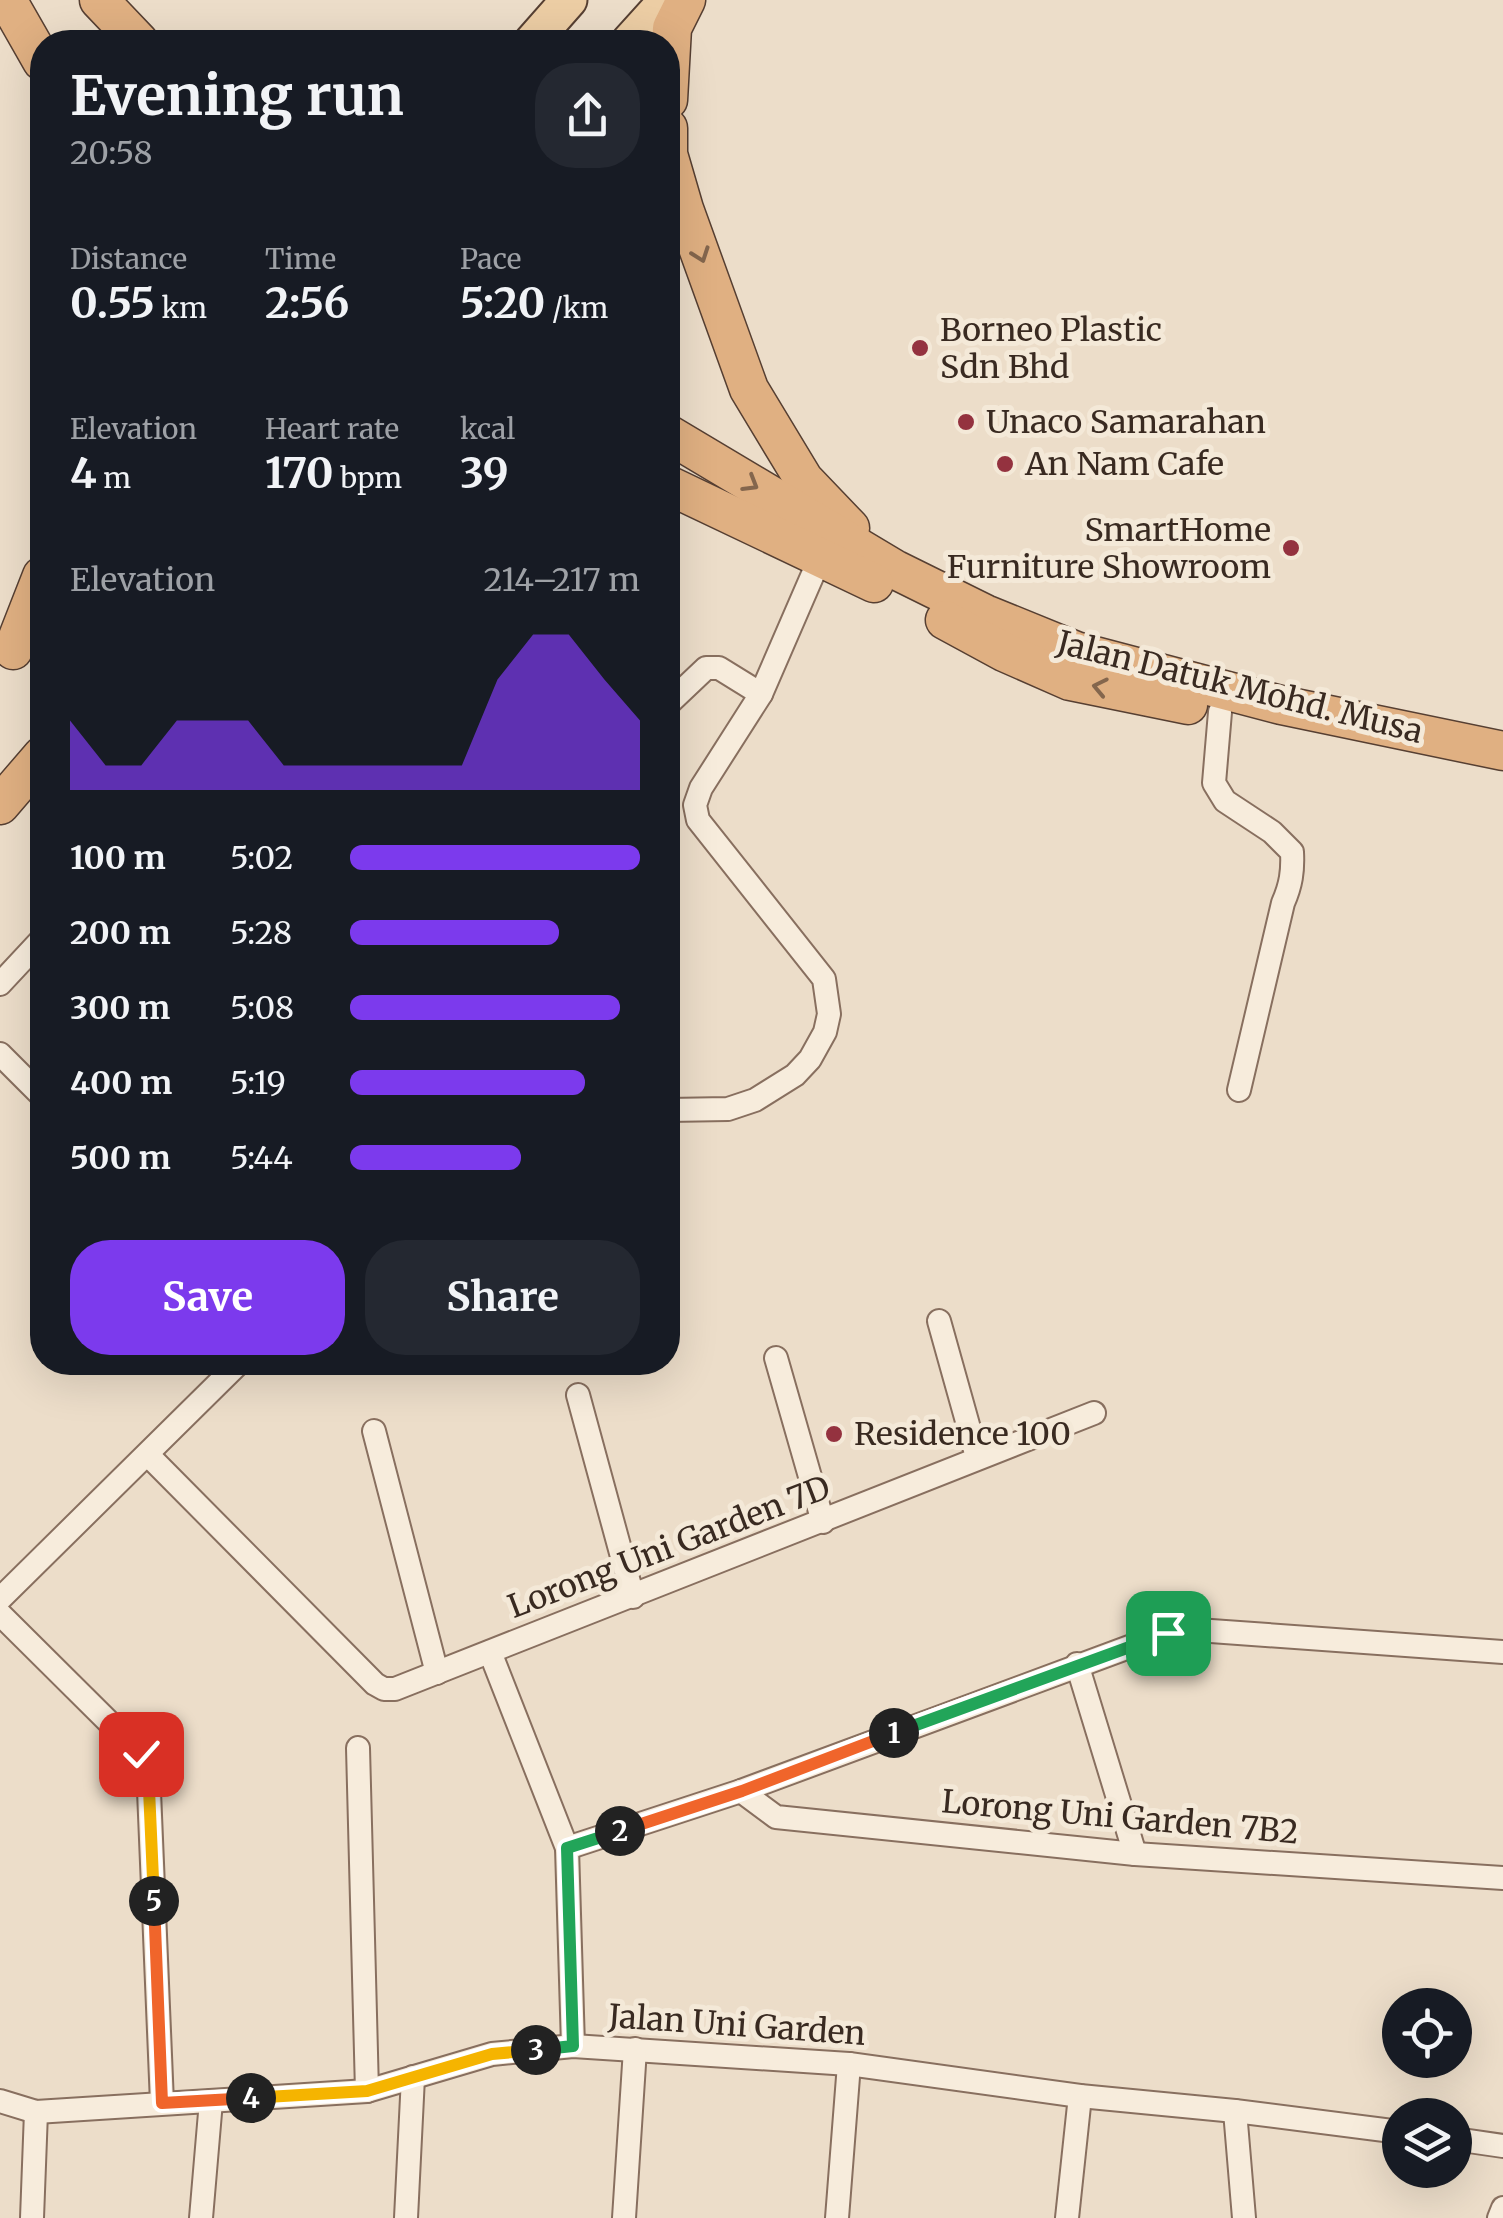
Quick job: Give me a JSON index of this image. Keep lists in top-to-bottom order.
{
  "streets": {
    "highway": ["Jalan Datuk Mohd. Musa"],
    "street": ["Lorong Uni Garden 7D", "Lorong Uni Garden 7B2", "Jalan Uni Garden"]
  },
  "places": [
    "Borneo Plastic Sdn Bhd",
    "Unaco Samarahan",
    "An Nam Cafe",
    "SmartHome Furniture Showroom",
    "Residence 100"
  ],
  "page": {
    "heading": ["Evening run", "20:58"],
    "stats": [
      ["Distance", "0.55 km"],
      ["Time", "2:56"],
      ["Pace", "5:20 /km"],
      ["Elevation", "4 m"],
      ["Heart rate", "170 bpm"],
      ["kcal", "39"]
    ],
    "chart": ["Elevation", "214–217 m"],
    "list": [
      {
        "name": "100 m",
        "note": "5:02"
      },
      {
        "name": "200 m",
        "note": "5:28"
      },
      {
        "name": "300 m",
        "note": "5:08"
      },
      {
        "name": "400 m",
        "note": "5:19"
      },
      {
        "name": "500 m",
        "note": "5:44"
      }
    ],
    "buttons": ["Save", "Share"],
    "pins": [
      "1",
      "2",
      "5",
      "3",
      "4"
    ]
  }
}
